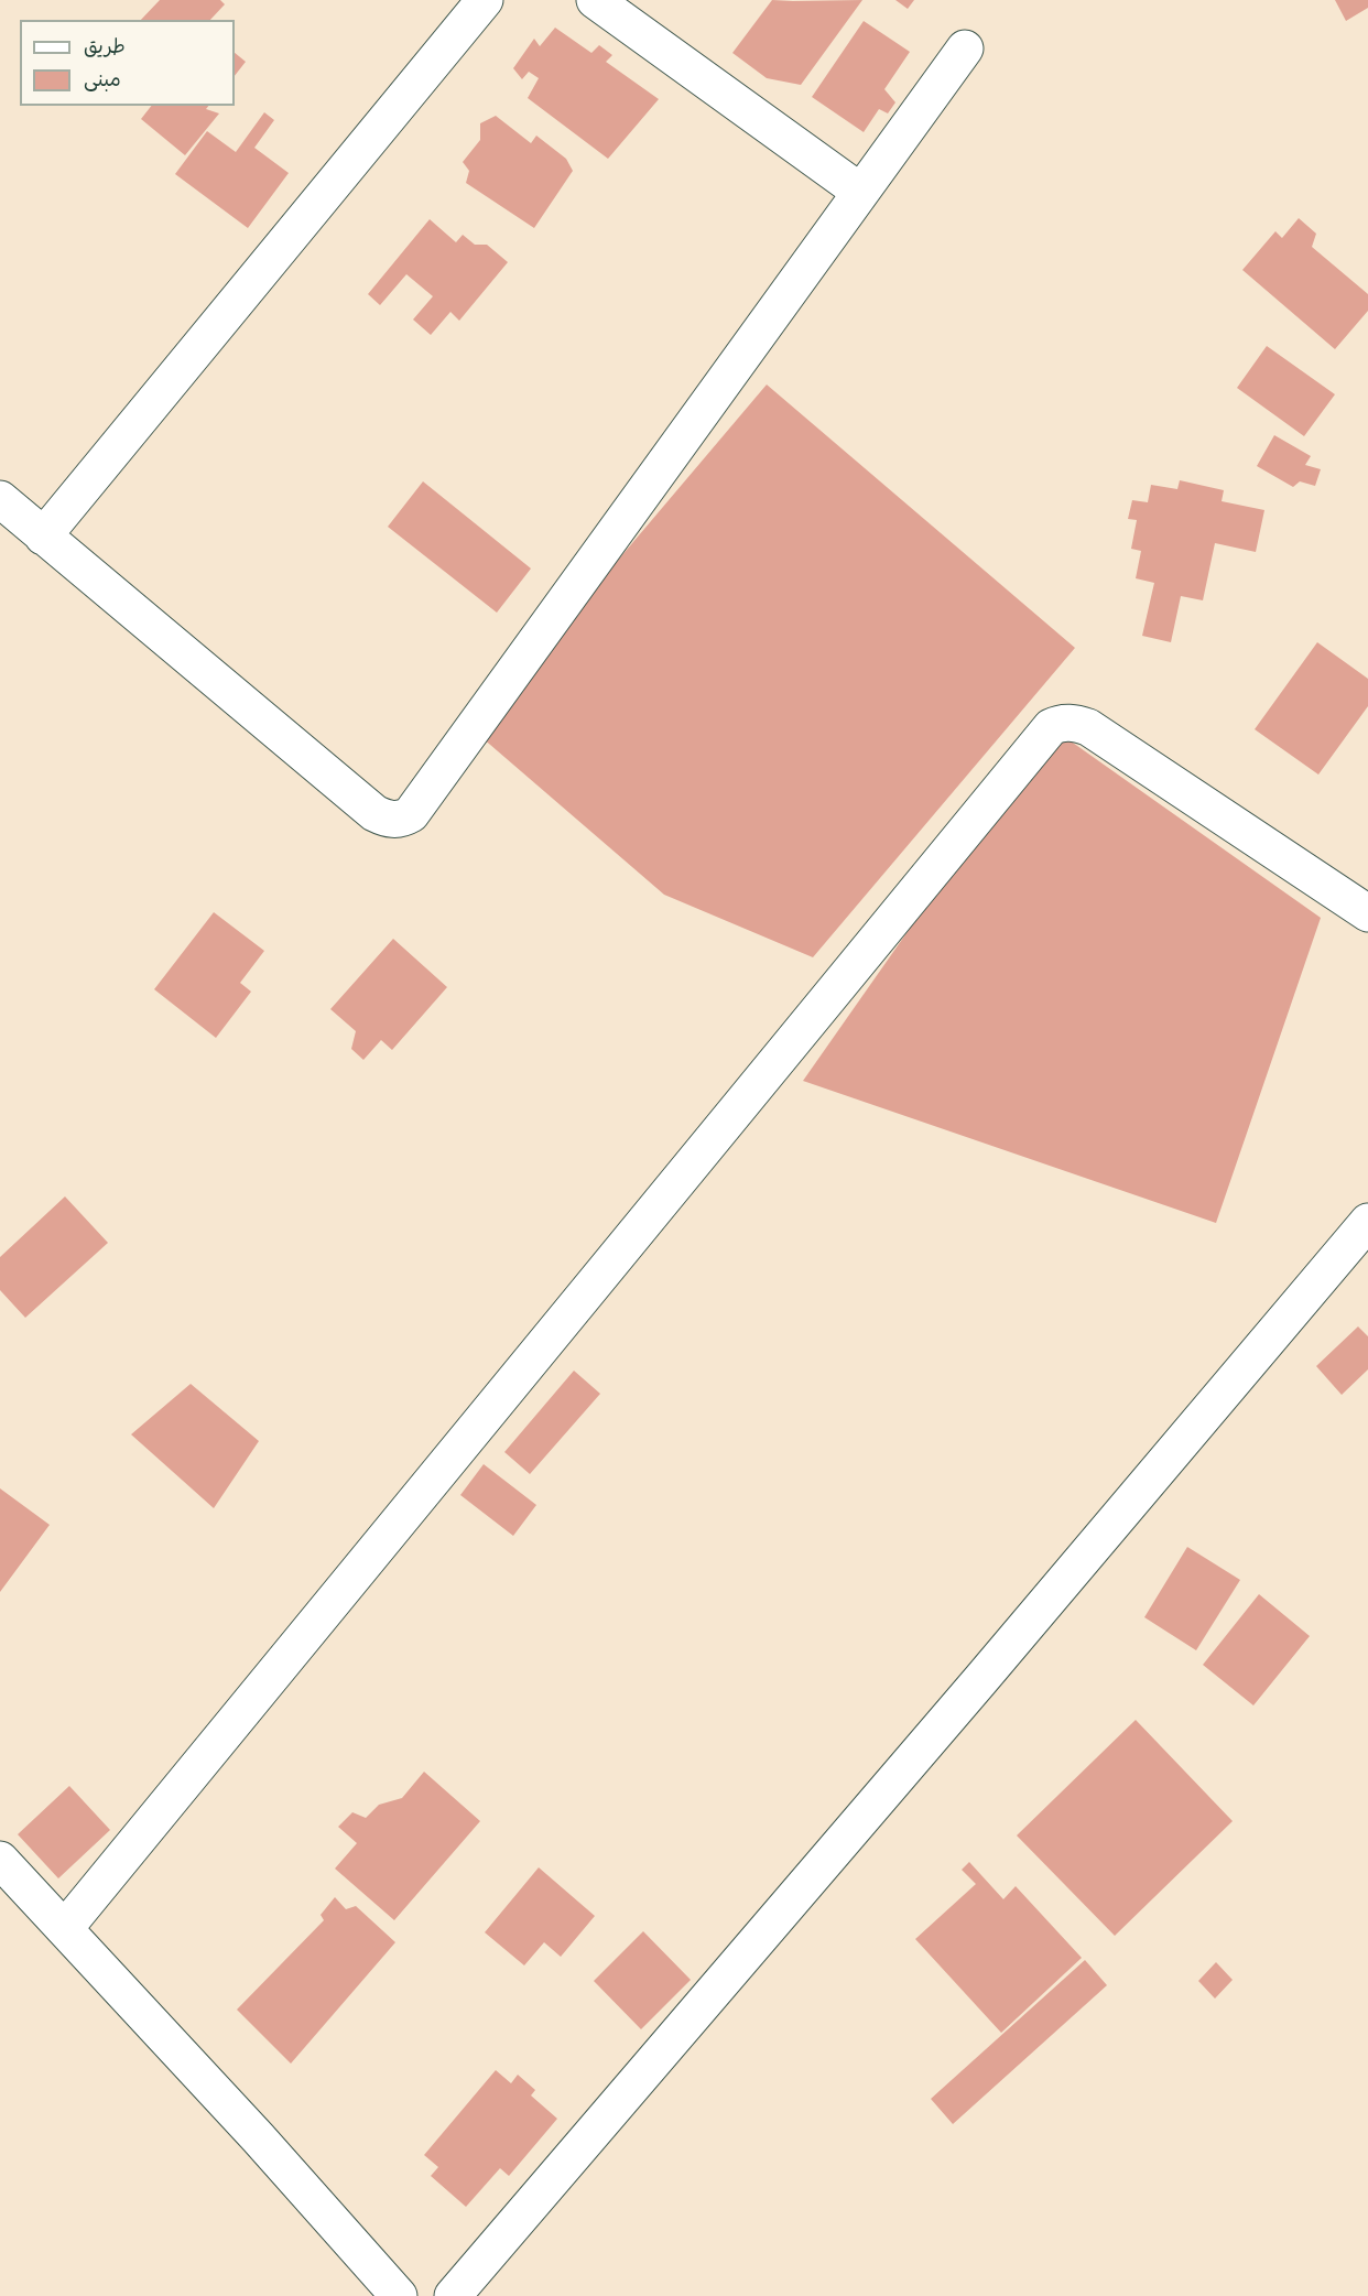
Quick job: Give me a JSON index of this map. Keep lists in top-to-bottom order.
{
  "legend": ["طريق", "مبنى"]
}
